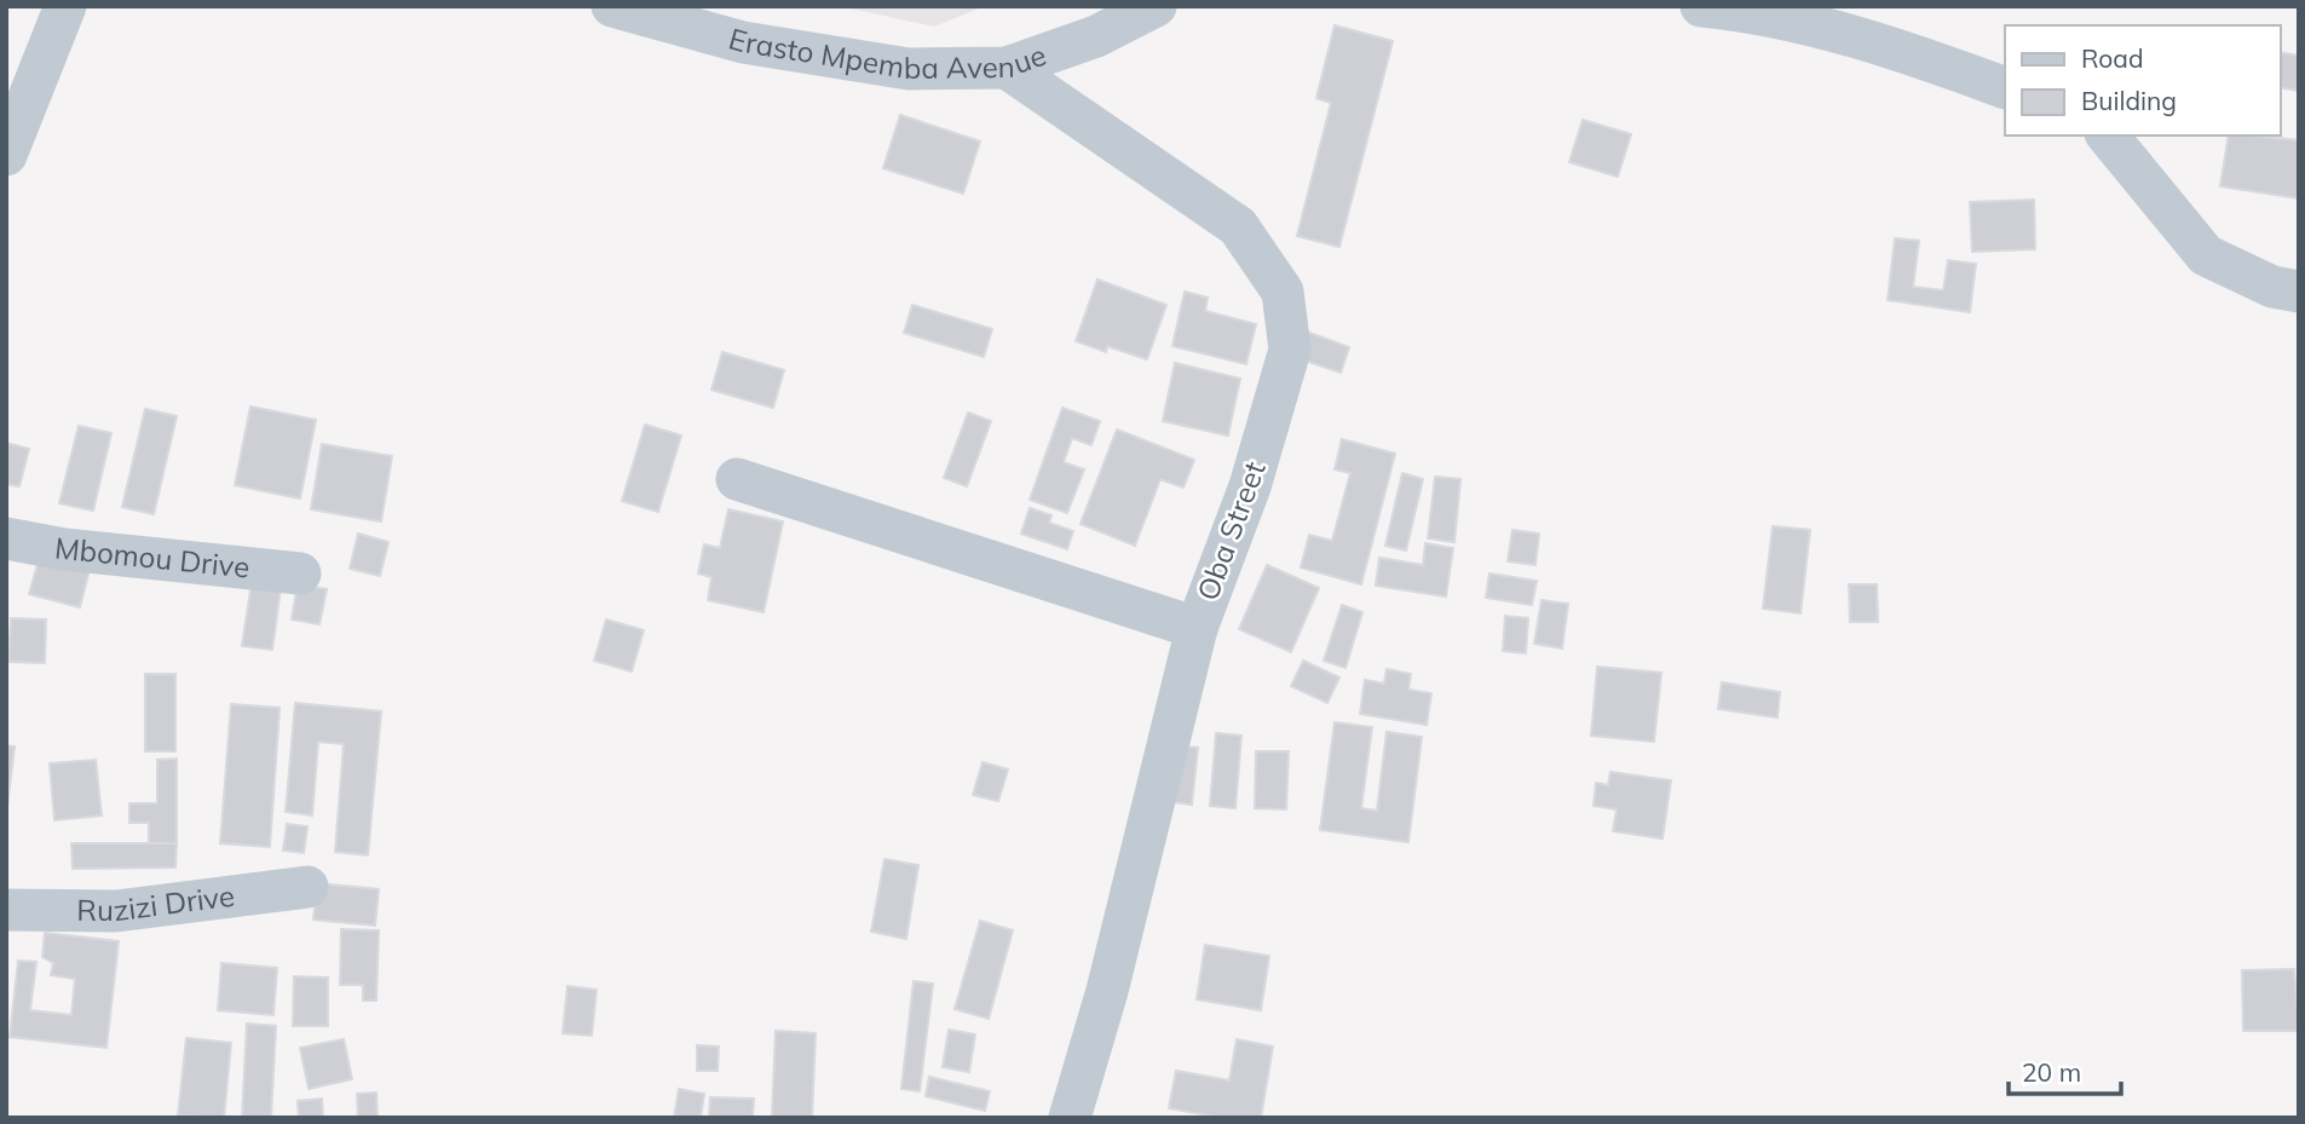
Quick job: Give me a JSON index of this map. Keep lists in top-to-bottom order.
{
  "streets": {
    "street": [
      "Erasto Mpemba Avenue",
      "Oba Street",
      "Mbomou Drive",
      "Ruzizi Drive"
    ]
  },
  "crossings": [
    ["Erasto Mpemba Avenue", "Oba Street"]
  ],
  "legend": ["Road", "Building"],
  "scale_bar": "20 m"
}
